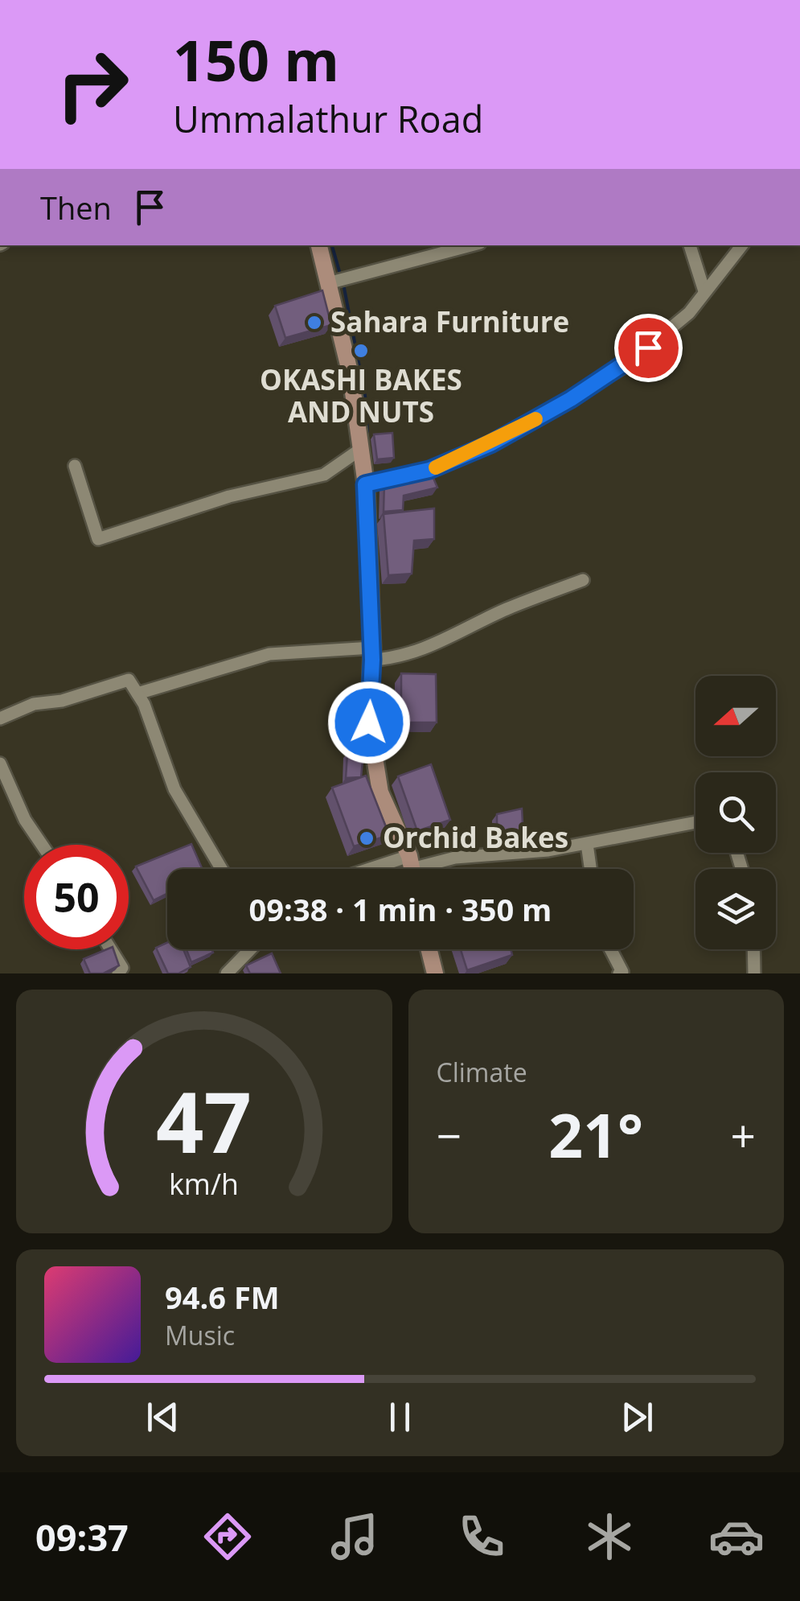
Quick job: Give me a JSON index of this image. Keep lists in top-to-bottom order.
{
  "places": ["Sahara Furniture", "OKASHI BAKES AND NUTS", "Orchid Bakes"],
  "north": "left",
  "page": {
    "turn": ["150 m", "Ummalathur Road"],
    "then": "Then",
    "limit": "50",
    "trip": "09:38 · 1 min · 350 m",
    "tile": "Climate",
    "heat": ["−", "21°", "+"],
    "song": ["94.6 FM", "Music"],
    "tabs": "09:37",
    "gauge": ["47", "km/h"]
  }
}
